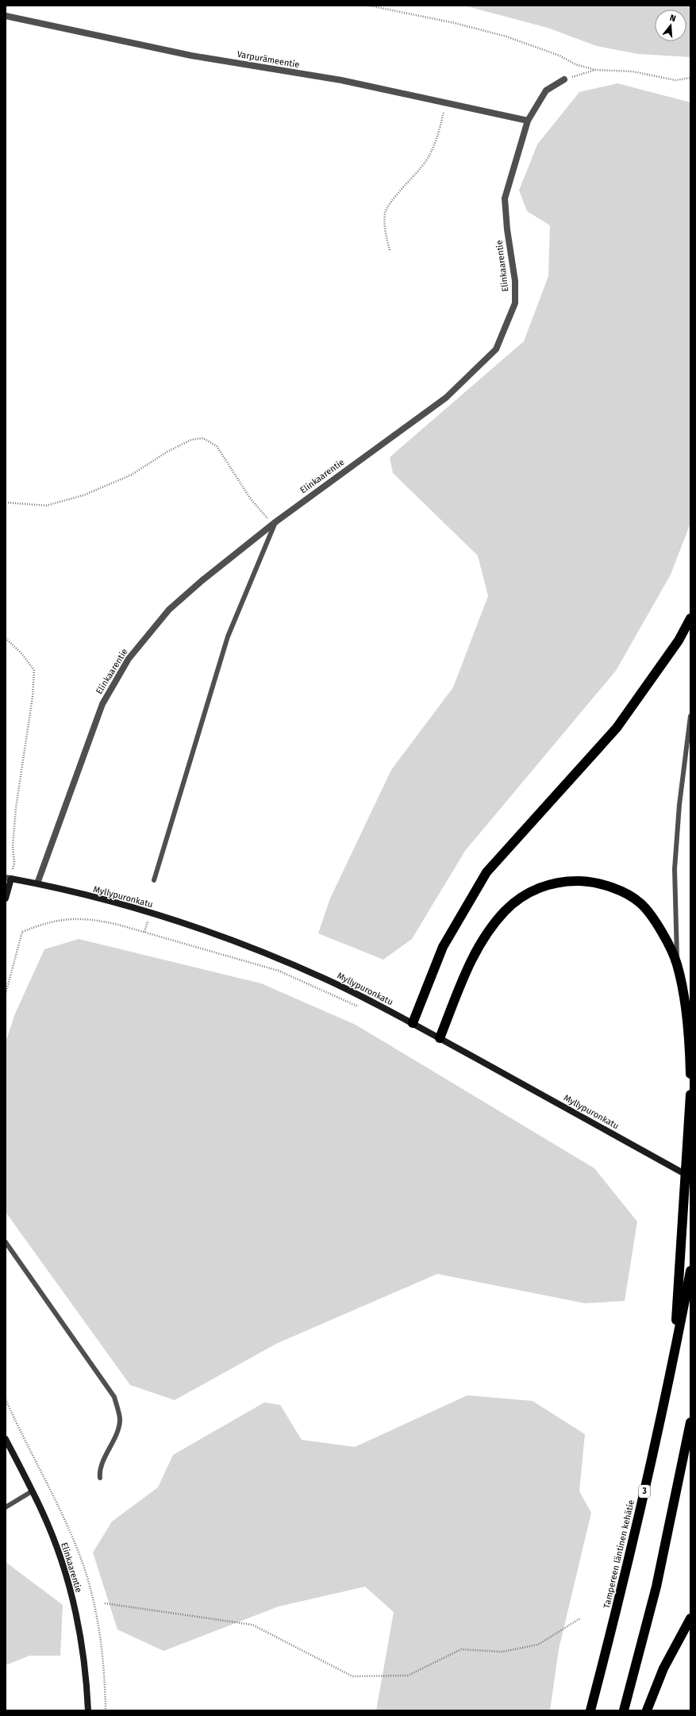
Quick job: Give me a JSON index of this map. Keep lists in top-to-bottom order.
{
  "streets": {
    "highway": ["3", "Tampereen läntinen kehätie"],
    "street": ["Varpurämeentie", "Elinkaarentie", "Myllypuronkatu"]
  },
  "crossings": [
    ["Varpurämeentie", "Elinkaarentie"],
    ["Elinkaarentie", "Myllypuronkatu"]
  ],
  "north": "top"
}
